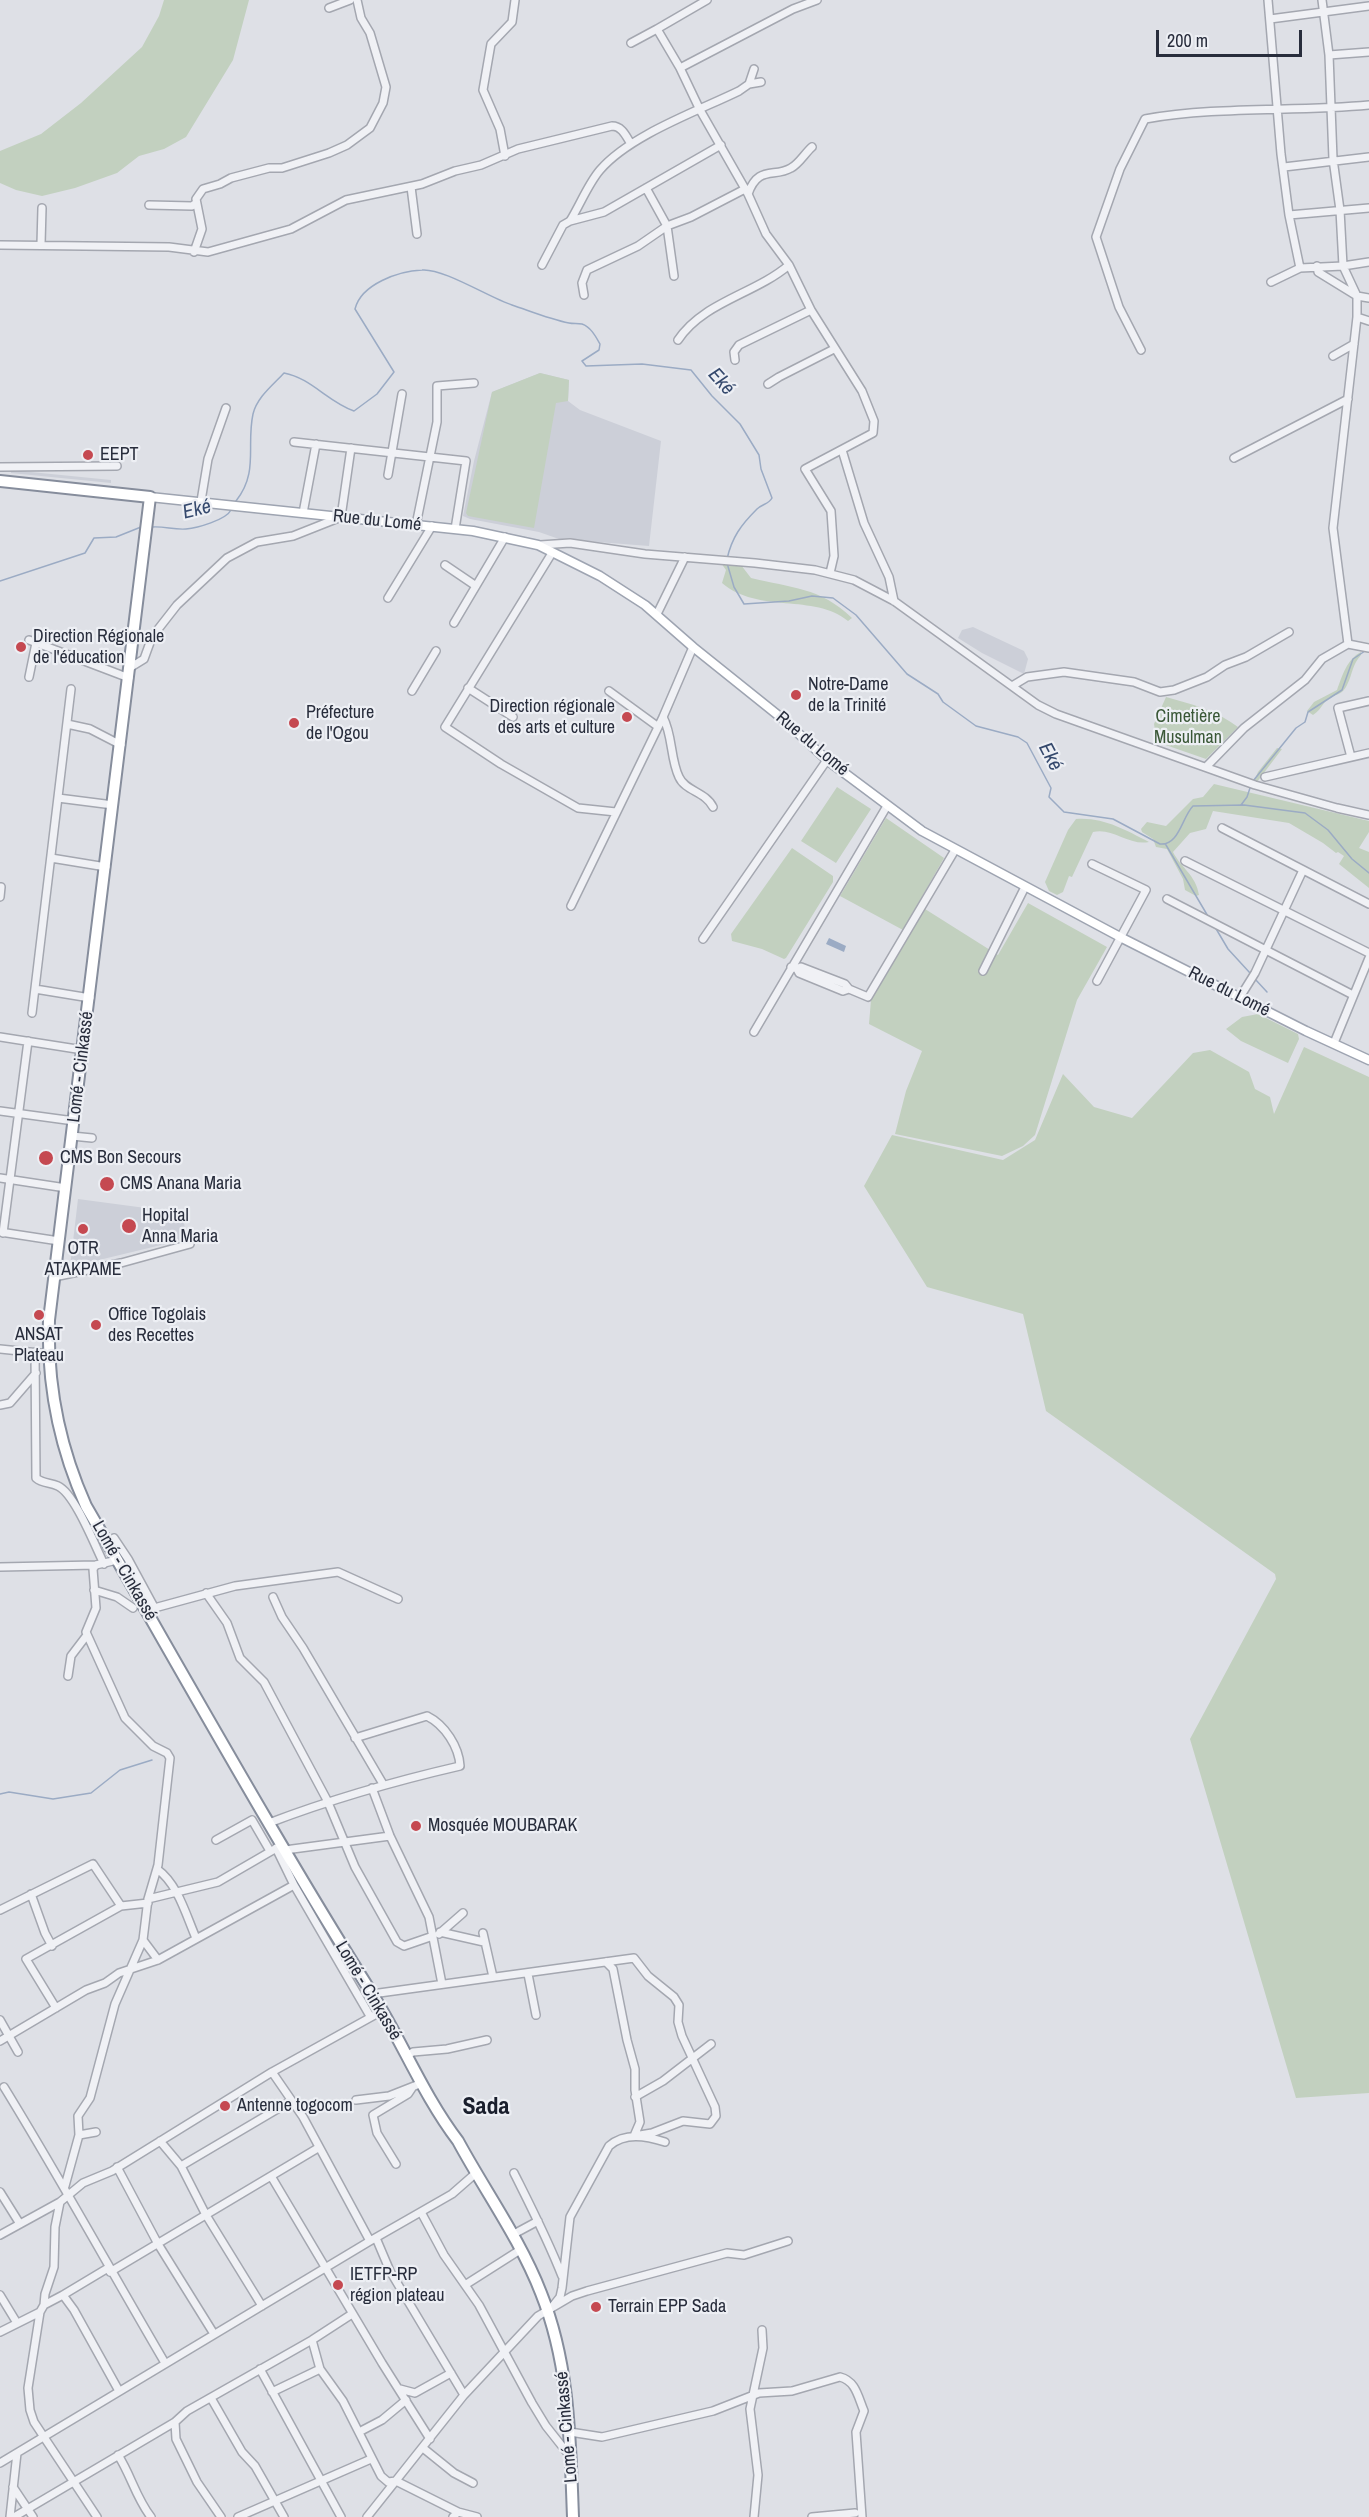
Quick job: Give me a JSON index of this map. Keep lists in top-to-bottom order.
{
  "streets": {
    "highway": ["Lomé - Cinkassé"],
    "main road": ["Rue du Lomé"]
  },
  "crossings": [
    ["Rue du Lomé", "Lomé - Cinkassé"]
  ],
  "districts": ["Sada"],
  "water": ["Eké"],
  "parks": ["Cimetière Musulman"],
  "places": [
    "EEPT",
    "Direction Régionale de l'éducation",
    "Notre-Dame de la Trinité",
    "Direction régionale des arts et culture",
    "Préfecture de l'Ogou",
    "CMS Bon Secours",
    "CMS Anana Maria",
    "Hopital Anna Maria",
    "OTR ATAKPAME",
    "ANSAT Plateau",
    "Office Togolais des Recettes",
    "Mosquée MOUBARAK",
    "Antenne togocom",
    "IETFP-RP région plateau",
    "Terrain EPP Sada"
  ],
  "scale_bar": "200 m"
}
